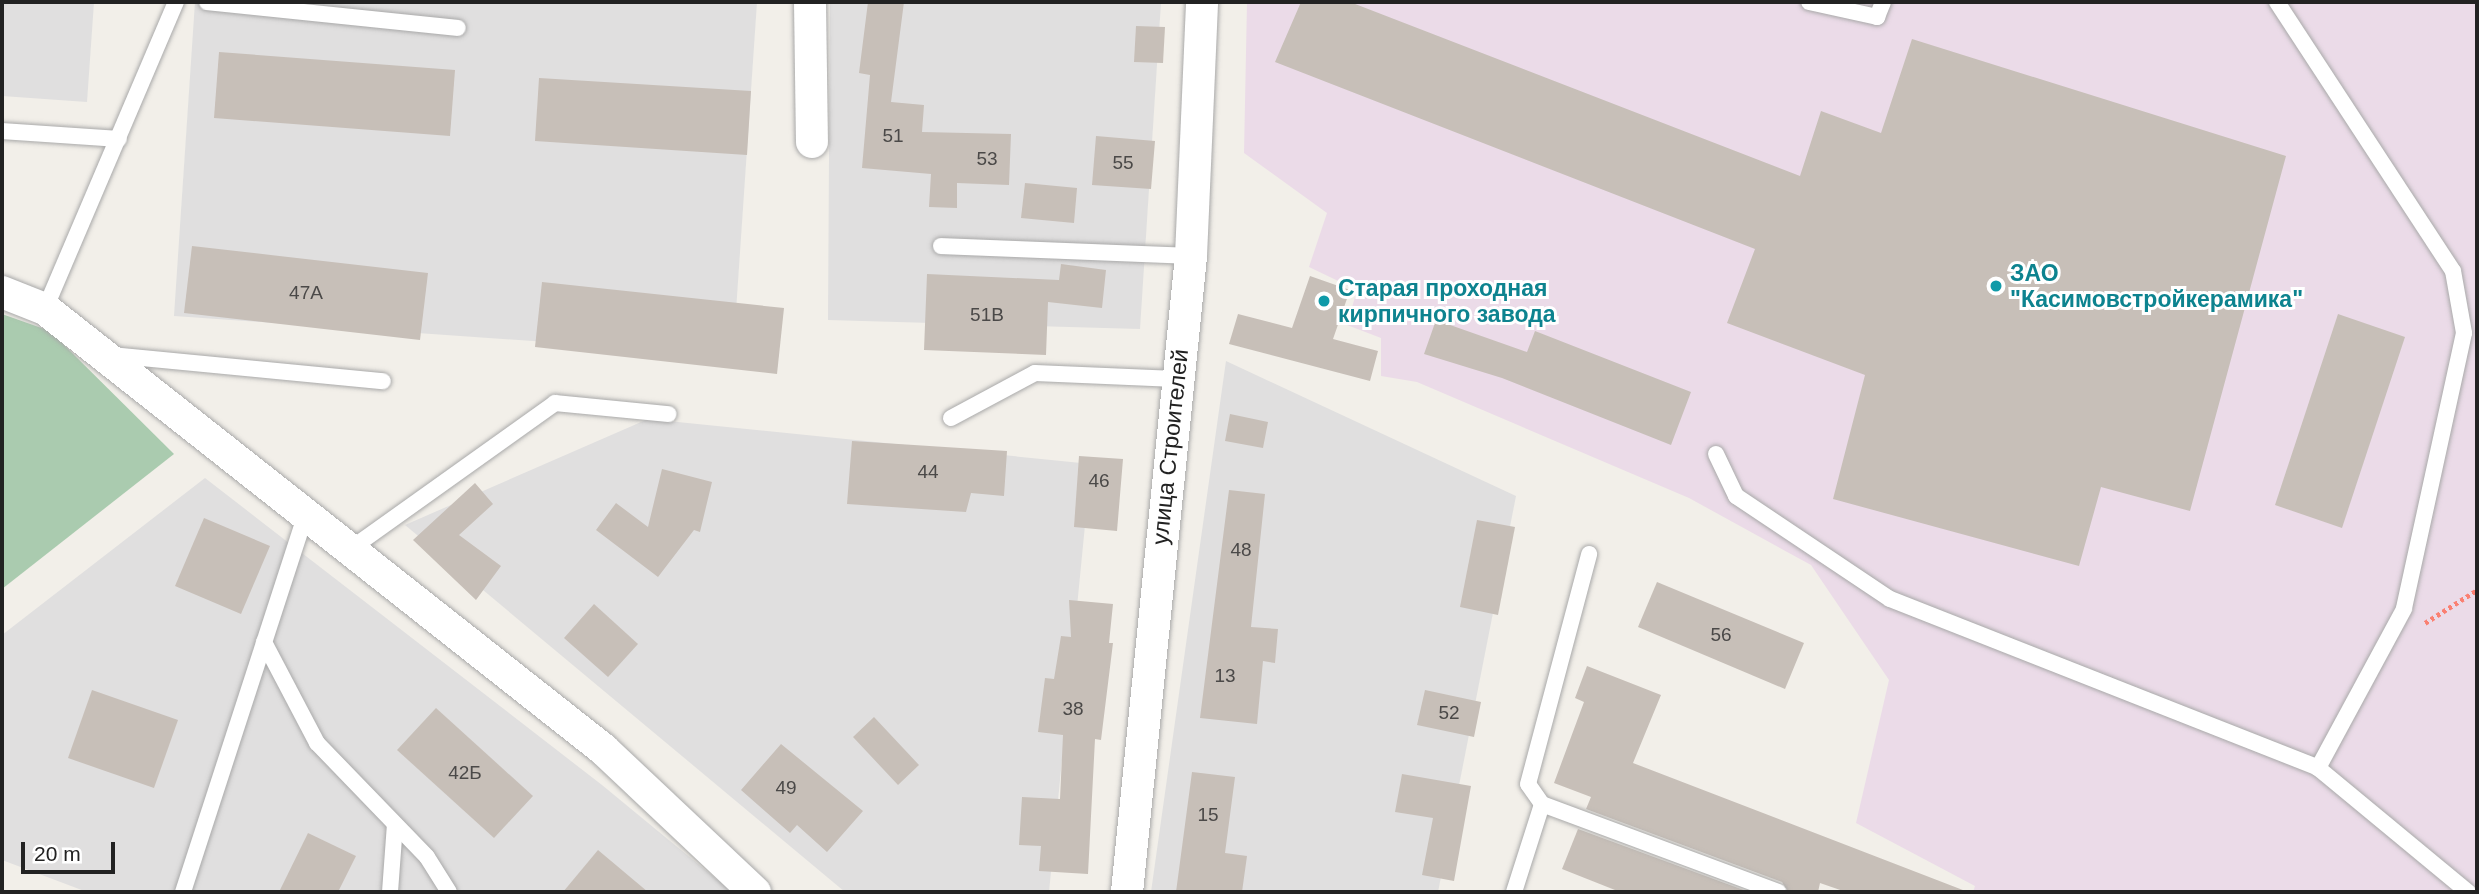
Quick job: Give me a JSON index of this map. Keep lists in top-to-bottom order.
{
  "streets": {
    "street": ["улица Строителей"]
  },
  "places": ["ЗАО \"Касимовстройкерамика\"", "Старая проходная кирпичного завода"],
  "house_numbers": [
    "51",
    "53",
    "55",
    "47А",
    "51В",
    "44",
    "46",
    "48",
    "56",
    "13",
    "38",
    "52",
    "42Б",
    "49",
    "15"
  ],
  "scale_bar": "20 m"
}
